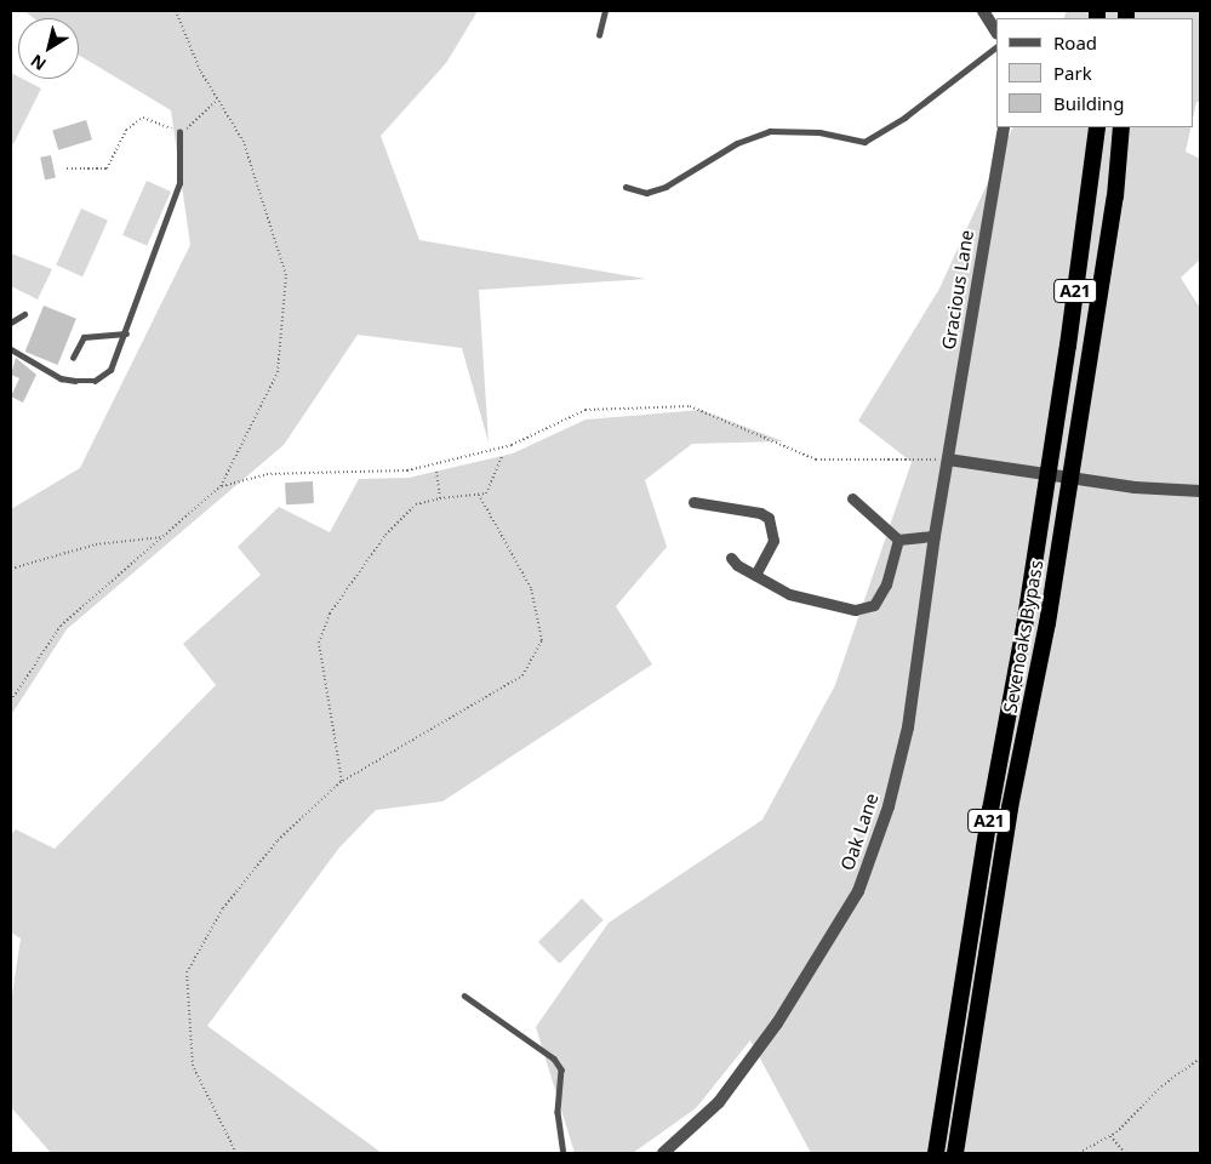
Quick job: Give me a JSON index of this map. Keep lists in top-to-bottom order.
{
  "streets": {
    "highway": ["A21", "Sevenoaks Bypass"],
    "street": ["Gracious Lane", "Oak Lane"]
  },
  "crossings": [
    ["Gracious Lane", "Oak Lane"]
  ],
  "legend": ["Road", "Park", "Building"],
  "north": "bottom left"
}
